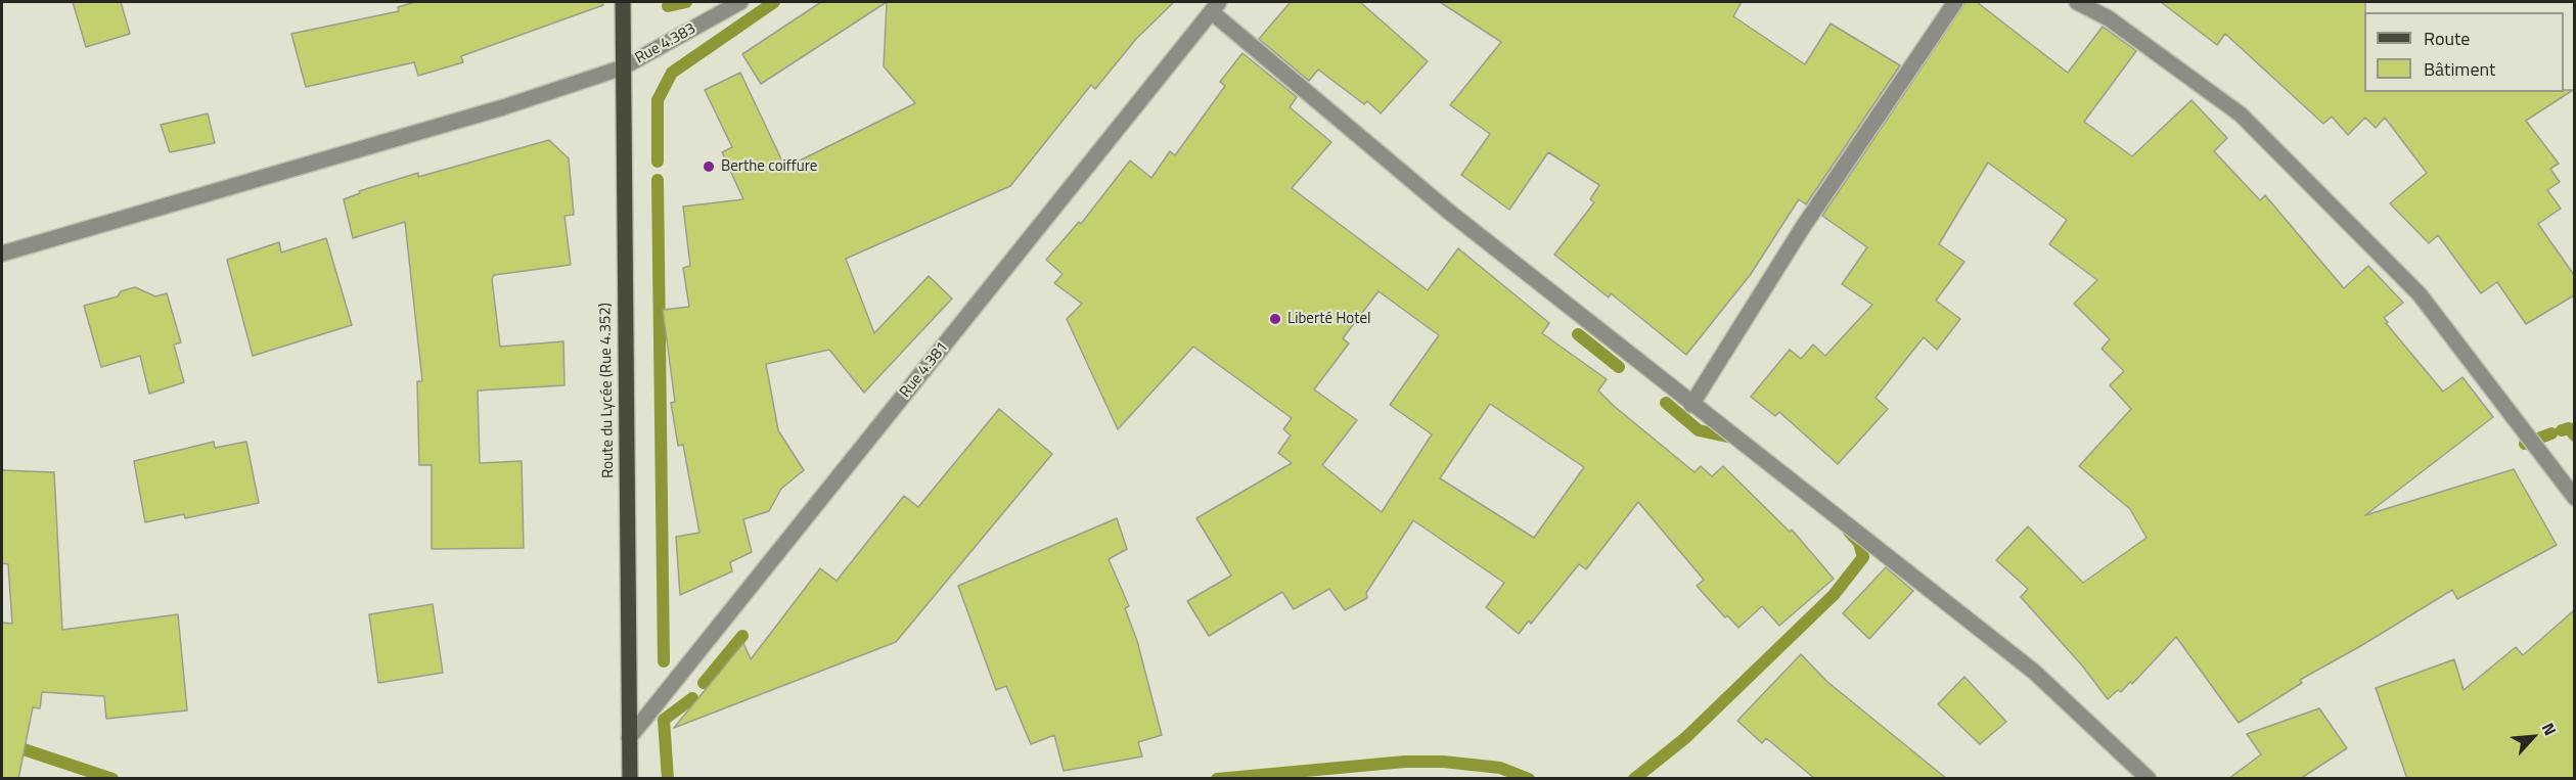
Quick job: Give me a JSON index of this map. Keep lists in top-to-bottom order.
{
  "streets": {
    "main road": ["Route du Lycée (Rue 4.352)"],
    "street": ["Rue 4.383", "Rue 4.381"]
  },
  "crossings": [
    ["Rue 4.383", "Route du Lycée (Rue 4.352)"],
    ["Rue 4.381", "Route du Lycée (Rue 4.352)"]
  ],
  "places": ["Berthe coiffure", "Liberté Hotel"],
  "legend": ["Route", "Bâtiment"],
  "north": "top right"
}
